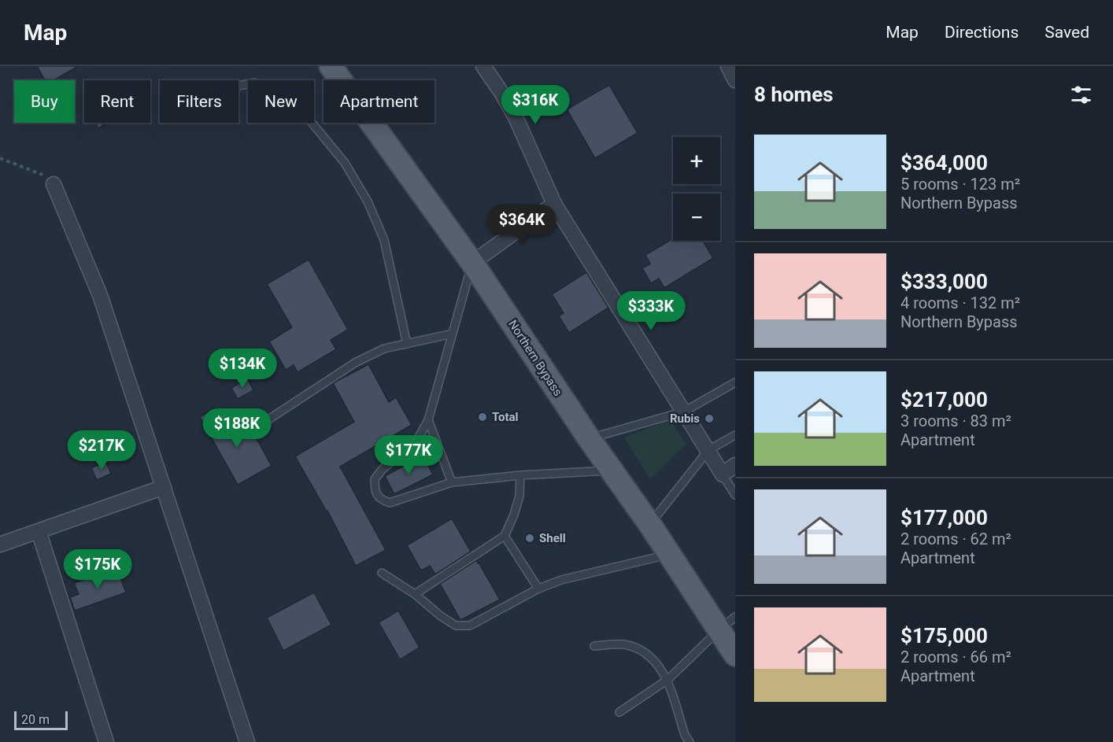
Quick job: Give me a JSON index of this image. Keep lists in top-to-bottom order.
{
  "streets": {
    "main road": ["Northern Bypass"]
  },
  "places": ["Total", "Rubis", "Shell"],
  "scale_bar": "20 m",
  "page": {
    "header": "Map",
    "nav": ["Map", "Directions", "Saved"],
    "heading": "8 homes",
    "chip": [
      "Buy",
      "Rent",
      "Filters",
      "New",
      "Apartment"
    ],
    "price": [
      "$316K",
      "$364K",
      "$333K",
      "$134K",
      "$188K",
      "$217K",
      "$177K",
      "$175K"
    ],
    "list": [
      {
        "name": "$364,000",
        "note": "5 rooms · 123 m² · Northern Bypass"
      },
      {
        "name": "$333,000",
        "note": "4 rooms · 132 m² · Northern Bypass"
      },
      {
        "name": "$217,000",
        "note": "3 rooms · 83 m² · Apartment"
      },
      {
        "name": "$177,000",
        "note": "2 rooms · 62 m² · Apartment"
      },
      {
        "name": "$175,000",
        "note": "2 rooms · 66 m² · Apartment"
      }
    ],
    "map_buttons": ["+", "−"],
    "scale": "20 m"
  }
}
